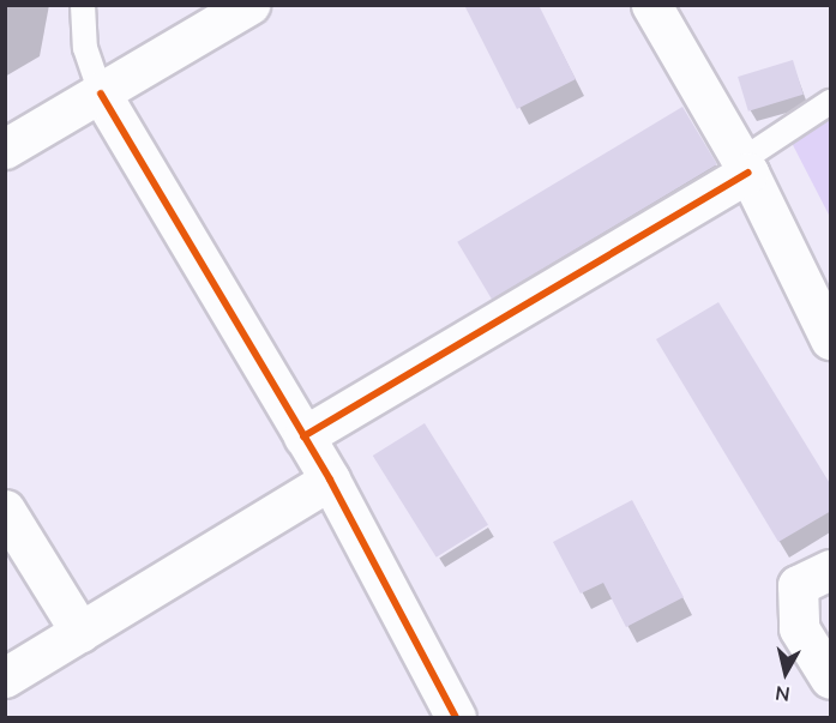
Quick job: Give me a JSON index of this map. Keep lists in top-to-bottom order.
{
  "north": "bottom"
}
